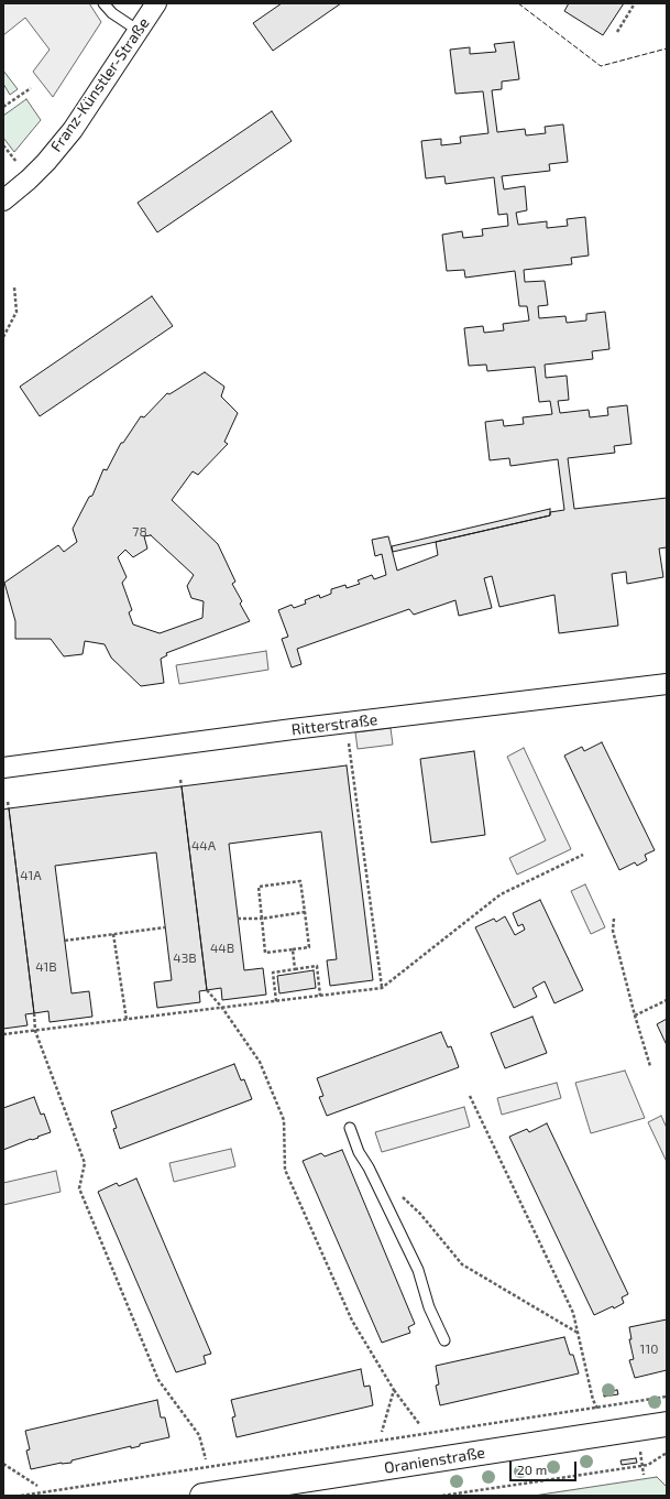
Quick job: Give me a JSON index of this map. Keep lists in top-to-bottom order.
{
  "streets": {
    "main road": ["Oranienstraße"],
    "street": ["Franz-Künstler-Straße", "Ritterstraße"]
  },
  "house_numbers": [
    "78",
    "44A",
    "41A",
    "44B",
    "43B",
    "41B",
    "110"
  ],
  "scale_bar": "20 m"
}
